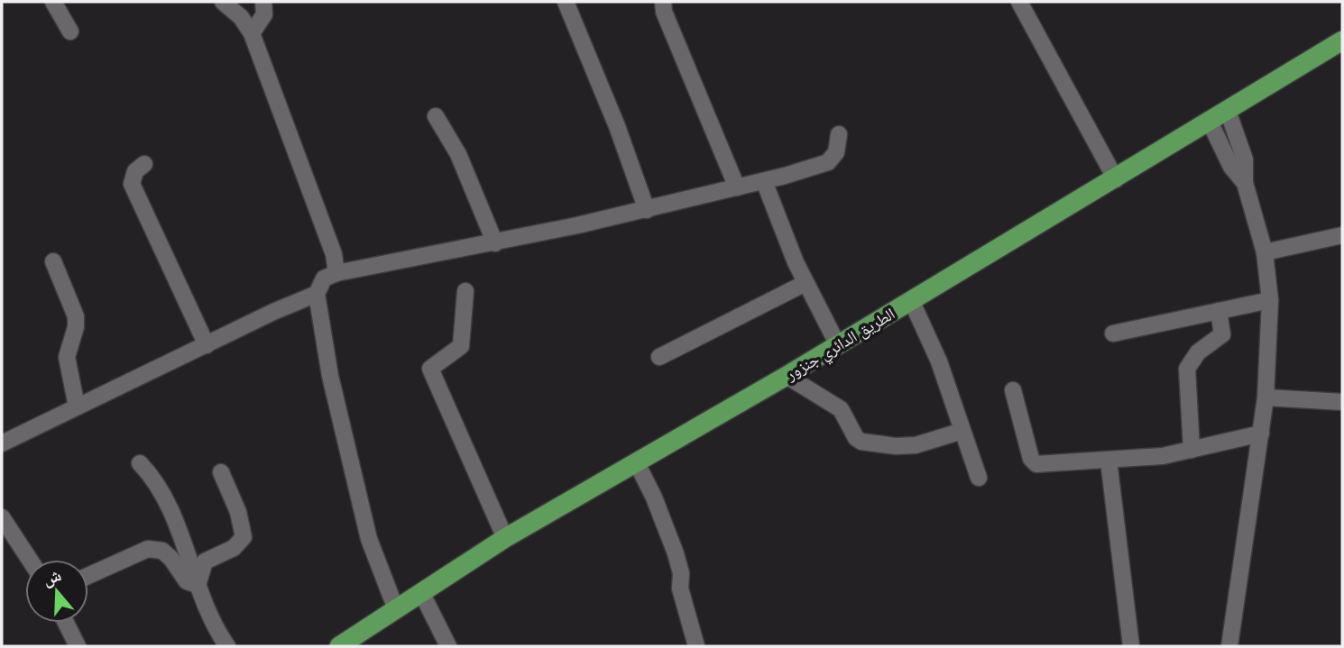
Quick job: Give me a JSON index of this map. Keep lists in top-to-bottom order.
{
  "streets": {
    "main road": ["الطريق الدائري جنزور"]
  },
  "north": "top"
}
